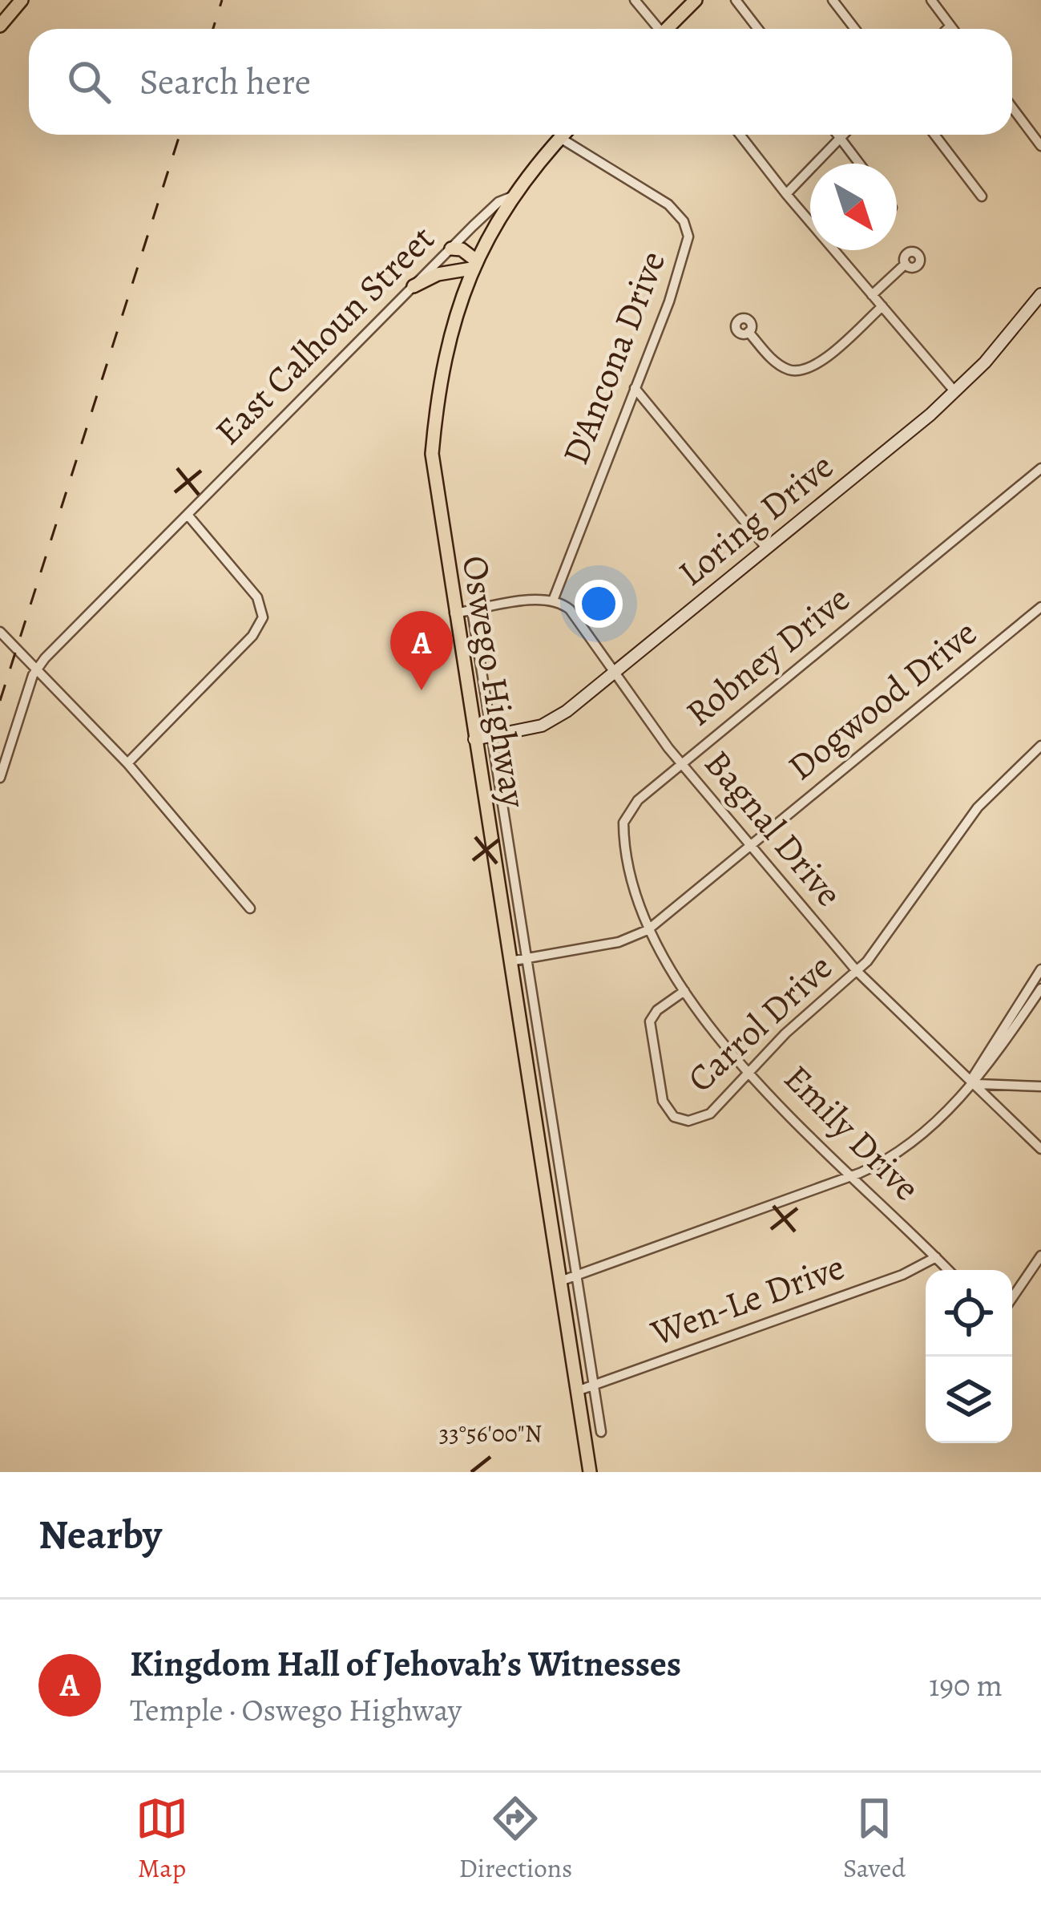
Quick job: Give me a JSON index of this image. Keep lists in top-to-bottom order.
{
  "streets": {
    "main road": ["East Calhoun Street", "Oswego Highway"],
    "street": [
      "D'Ancona Drive",
      "Loring Drive",
      "Robney Drive",
      "Dogwood Drive",
      "Bagnal Drive",
      "Carrol Drive",
      "Emily Drive",
      "Wen-Le Drive"
    ]
  },
  "crossings": [
    ["East Calhoun Street", "D'Ancona Drive"],
    ["East Calhoun Street", "Oswego Highway"],
    ["D'Ancona Drive", "Bagnal Drive"],
    ["Loring Drive", "Oswego Highway"],
    ["Loring Drive", "Bagnal Drive"],
    ["Robney Drive", "Dogwood Drive"],
    ["Robney Drive", "Bagnal Drive"],
    ["Robney Drive", "Emily Drive"],
    ["Oswego Highway", "Dogwood Drive"],
    ["Oswego Highway", "Wen-Le Drive"],
    ["Dogwood Drive", "Bagnal Drive"],
    ["Dogwood Drive", "Emily Drive"],
    ["Bagnal Drive", "Carrol Drive"],
    ["Carrol Drive", "Emily Drive"],
    ["Emily Drive", "Wen-Le Drive"]
  ],
  "north": "bottom right",
  "page": {
    "search": "Search here",
    "pins": "A",
    "heading": "Nearby",
    "list": [
      {
        "mark": "A",
        "name": "Kingdom Hall of Jehovah’s Witnesses",
        "note": "Temple · Oswego Highway",
        "value": "190 m"
      }
    ],
    "nav": ["Map", "Directions", "Saved"]
  },
  "coordinates": ["33°56'00\"N"]
}
